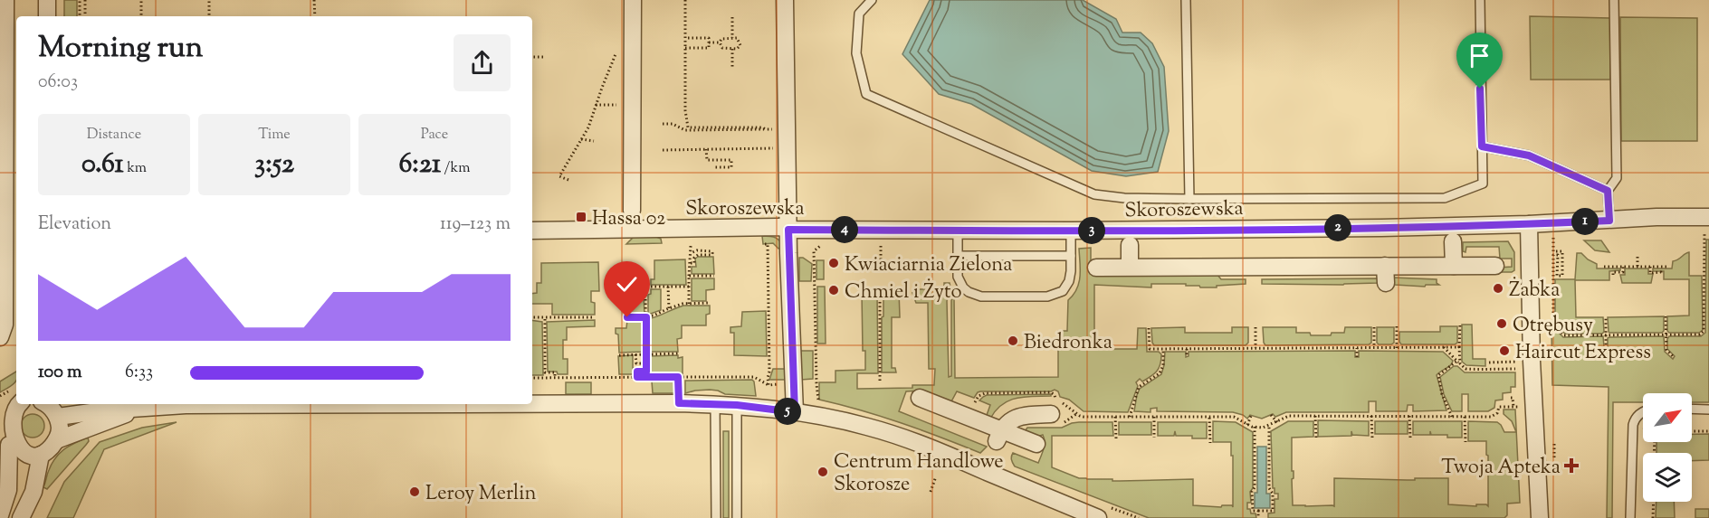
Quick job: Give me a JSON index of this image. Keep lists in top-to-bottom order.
{
  "streets": {
    "street": ["Skoroszewska"]
  },
  "places": {
    "transit": ["Hassa 02"],
    "other": [
      "Kwiaciarnia Zielona",
      "Żabka",
      "Chmiel i Żyto",
      "Otrębusy",
      "Biedronka",
      "Haircut Express",
      "Centrum Handlowe Skorosze",
      "Leroy Merlin"
    ],
    "health": ["Twoja Apteka"]
  },
  "north": "top right",
  "page": {
    "heading": ["Morning run", "06:03"],
    "stats": [
      ["Distance", "0.61 km"],
      ["Time", "3:52"],
      ["Pace", "6:21 /km"]
    ],
    "chart": ["Elevation", "119–123 m"],
    "pins": [
      "1",
      "2",
      "4",
      "3",
      "5"
    ],
    "list": [
      {
        "name": "100 m",
        "note": "6:33"
      }
    ]
  }
}
